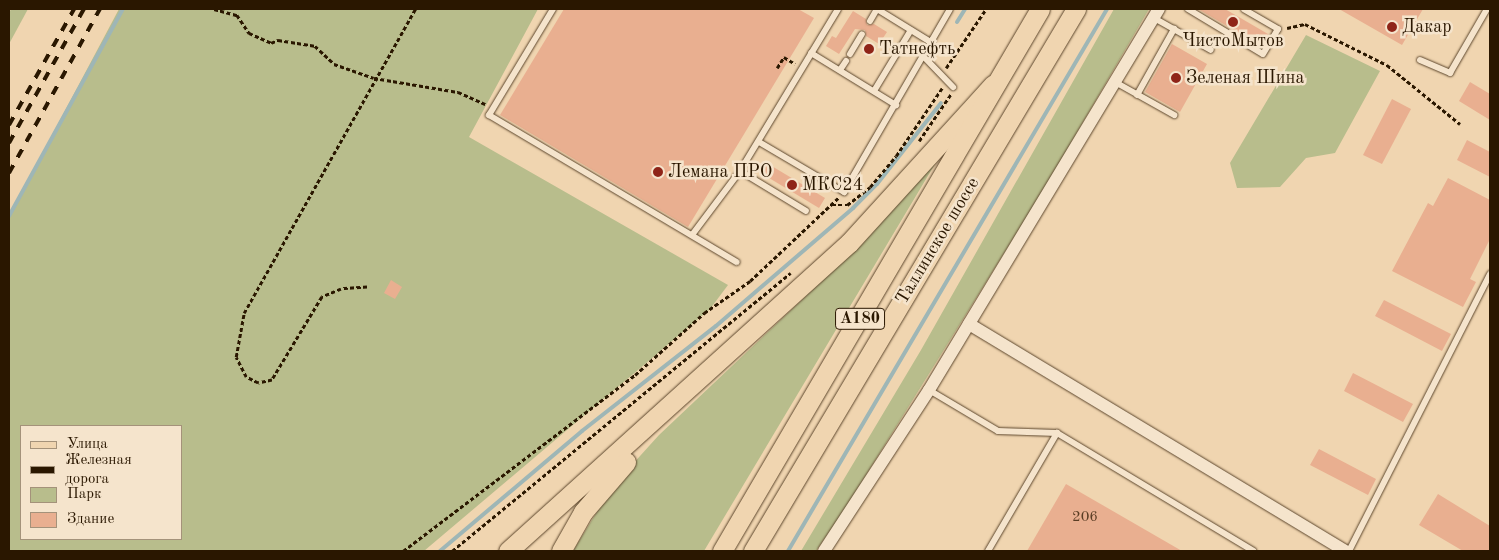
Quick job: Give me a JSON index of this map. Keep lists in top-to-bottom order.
{
  "streets": {
    "main road": ["Таллинское шоссе", "A180"]
  },
  "places": [
    "ЧистоМытов",
    "Дакар",
    "Татнефть",
    "Зеленая Шина",
    "Лемана ПРО",
    "МКС24"
  ],
  "house_numbers": ["206"],
  "legend": [
    "Улица",
    "Железная дорога",
    "Парк",
    "Здание"
  ]
}
